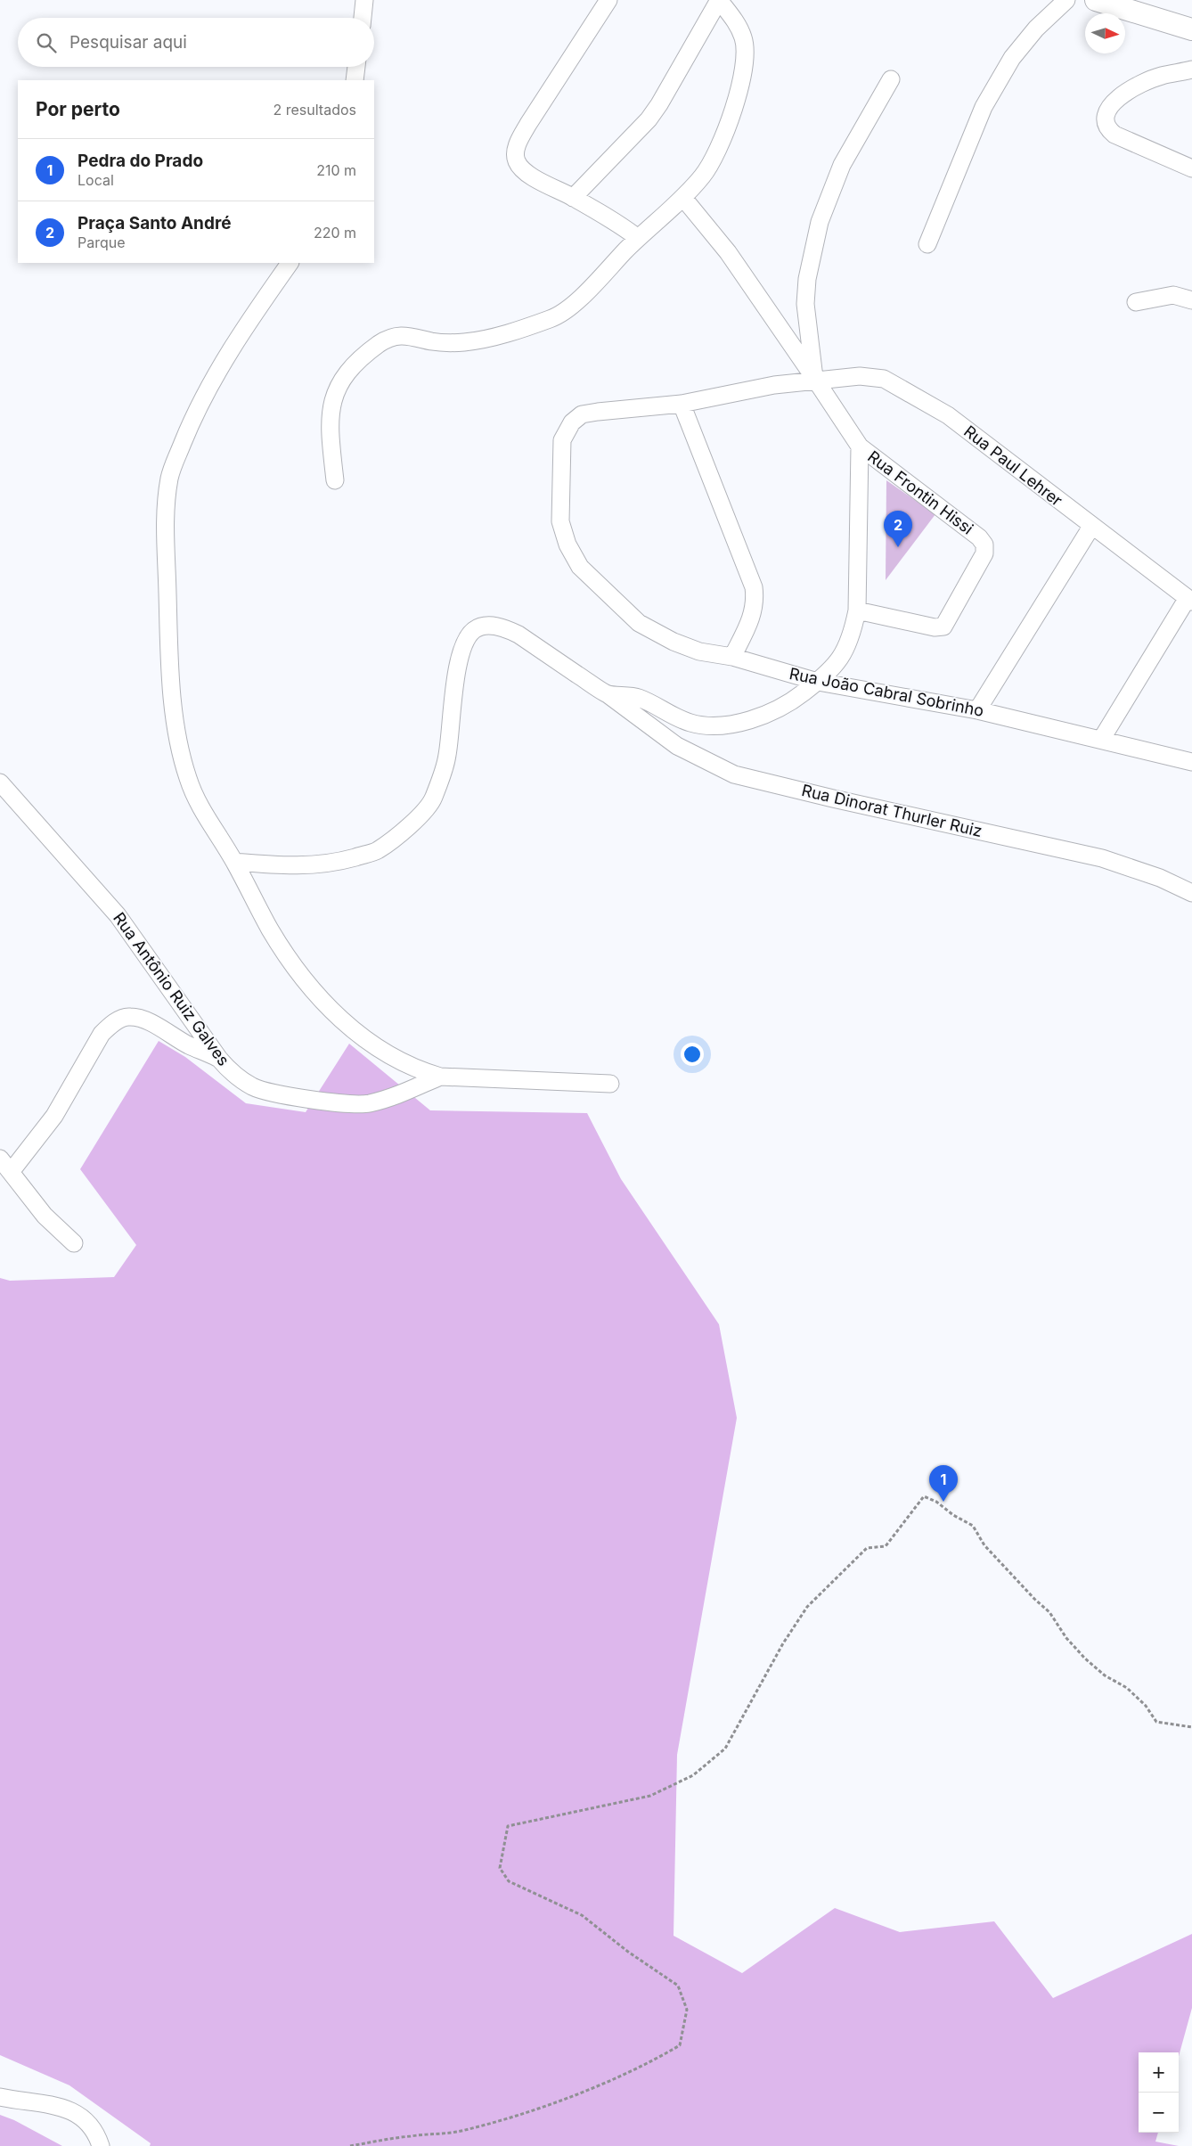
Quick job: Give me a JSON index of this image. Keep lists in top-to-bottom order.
{
  "streets": {
    "street": [
      "Rua Paul Lehrer",
      "Rua Frontin Hissi",
      "Rua João Cabral Sobrinho",
      "Rua Dinorat Thurler Ruiz",
      "Rua Antônio Ruiz Galves"
    ]
  },
  "crossings": [
    ["Rua Paul Lehrer", "Rua João Cabral Sobrinho"]
  ],
  "north": "right",
  "page": {
    "search": "Pesquisar aqui",
    "heading": ["Por perto", "2 resultados"],
    "list": [
      {
        "mark": "1",
        "name": "Pedra do Prado",
        "note": "Local",
        "value": "210 m"
      },
      {
        "mark": "2",
        "name": "Praça Santo André",
        "note": "Parque",
        "value": "220 m"
      }
    ],
    "pins": ["2", "1"],
    "map_buttons": ["+", "−"]
  }
}
